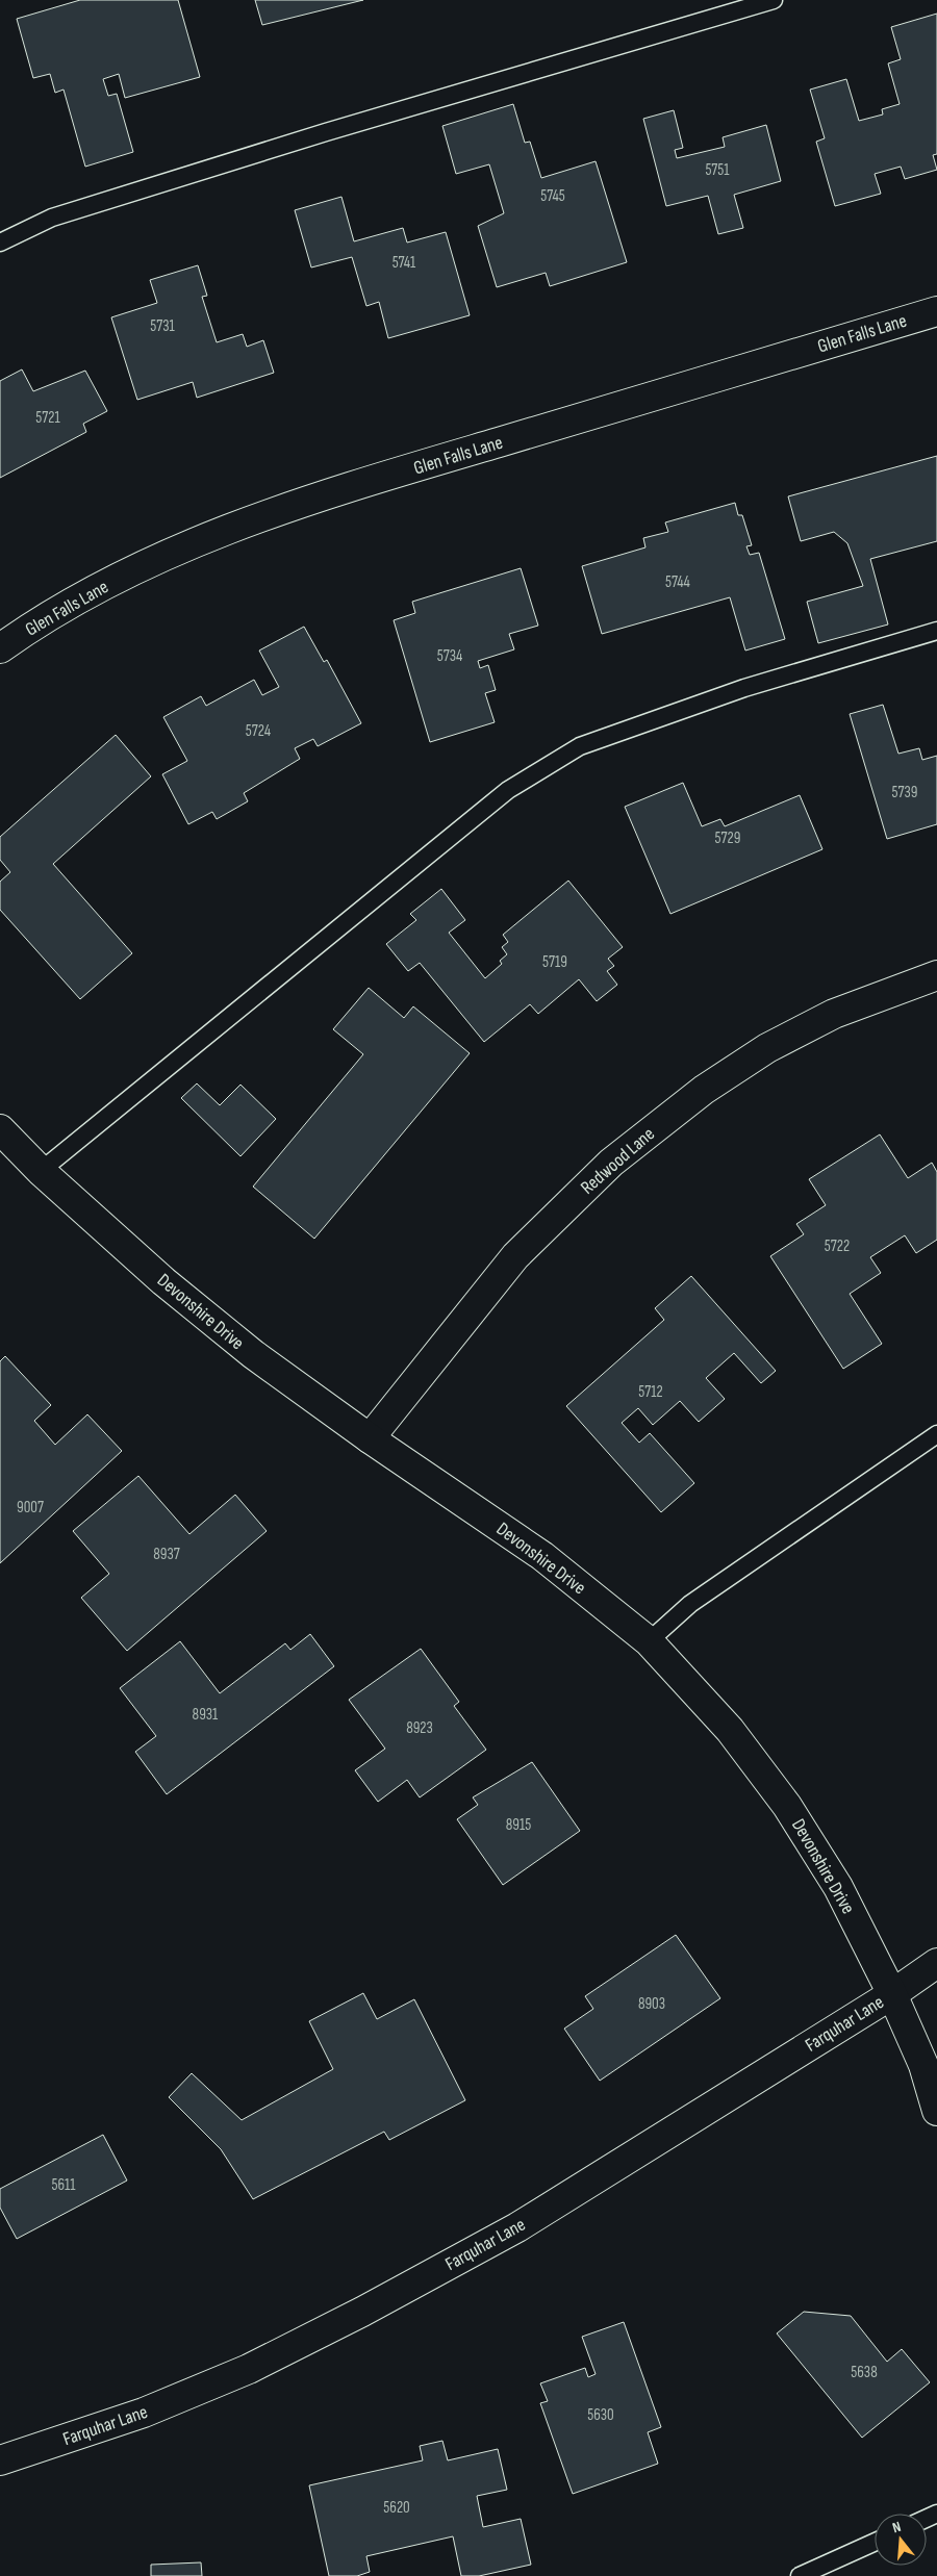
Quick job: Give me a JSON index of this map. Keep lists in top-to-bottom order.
{
  "streets": {
    "street": [
      "Glen Falls Lane",
      "Redwood Lane",
      "Devonshire Drive",
      "Farquhar Lane"
    ]
  },
  "crossings": [
    ["Redwood Lane", "Devonshire Drive"],
    ["Devonshire Drive", "Farquhar Lane"]
  ],
  "house_numbers": [
    "5751",
    "5745",
    "5741",
    "5731",
    "5721",
    "5744",
    "5734",
    "5724",
    "5739",
    "5729",
    "5719",
    "5722",
    "5712",
    "9007",
    "8937",
    "8931",
    "8923",
    "8915",
    "8903",
    "5611",
    "5638",
    "5630",
    "5620"
  ],
  "north": "top"
}
